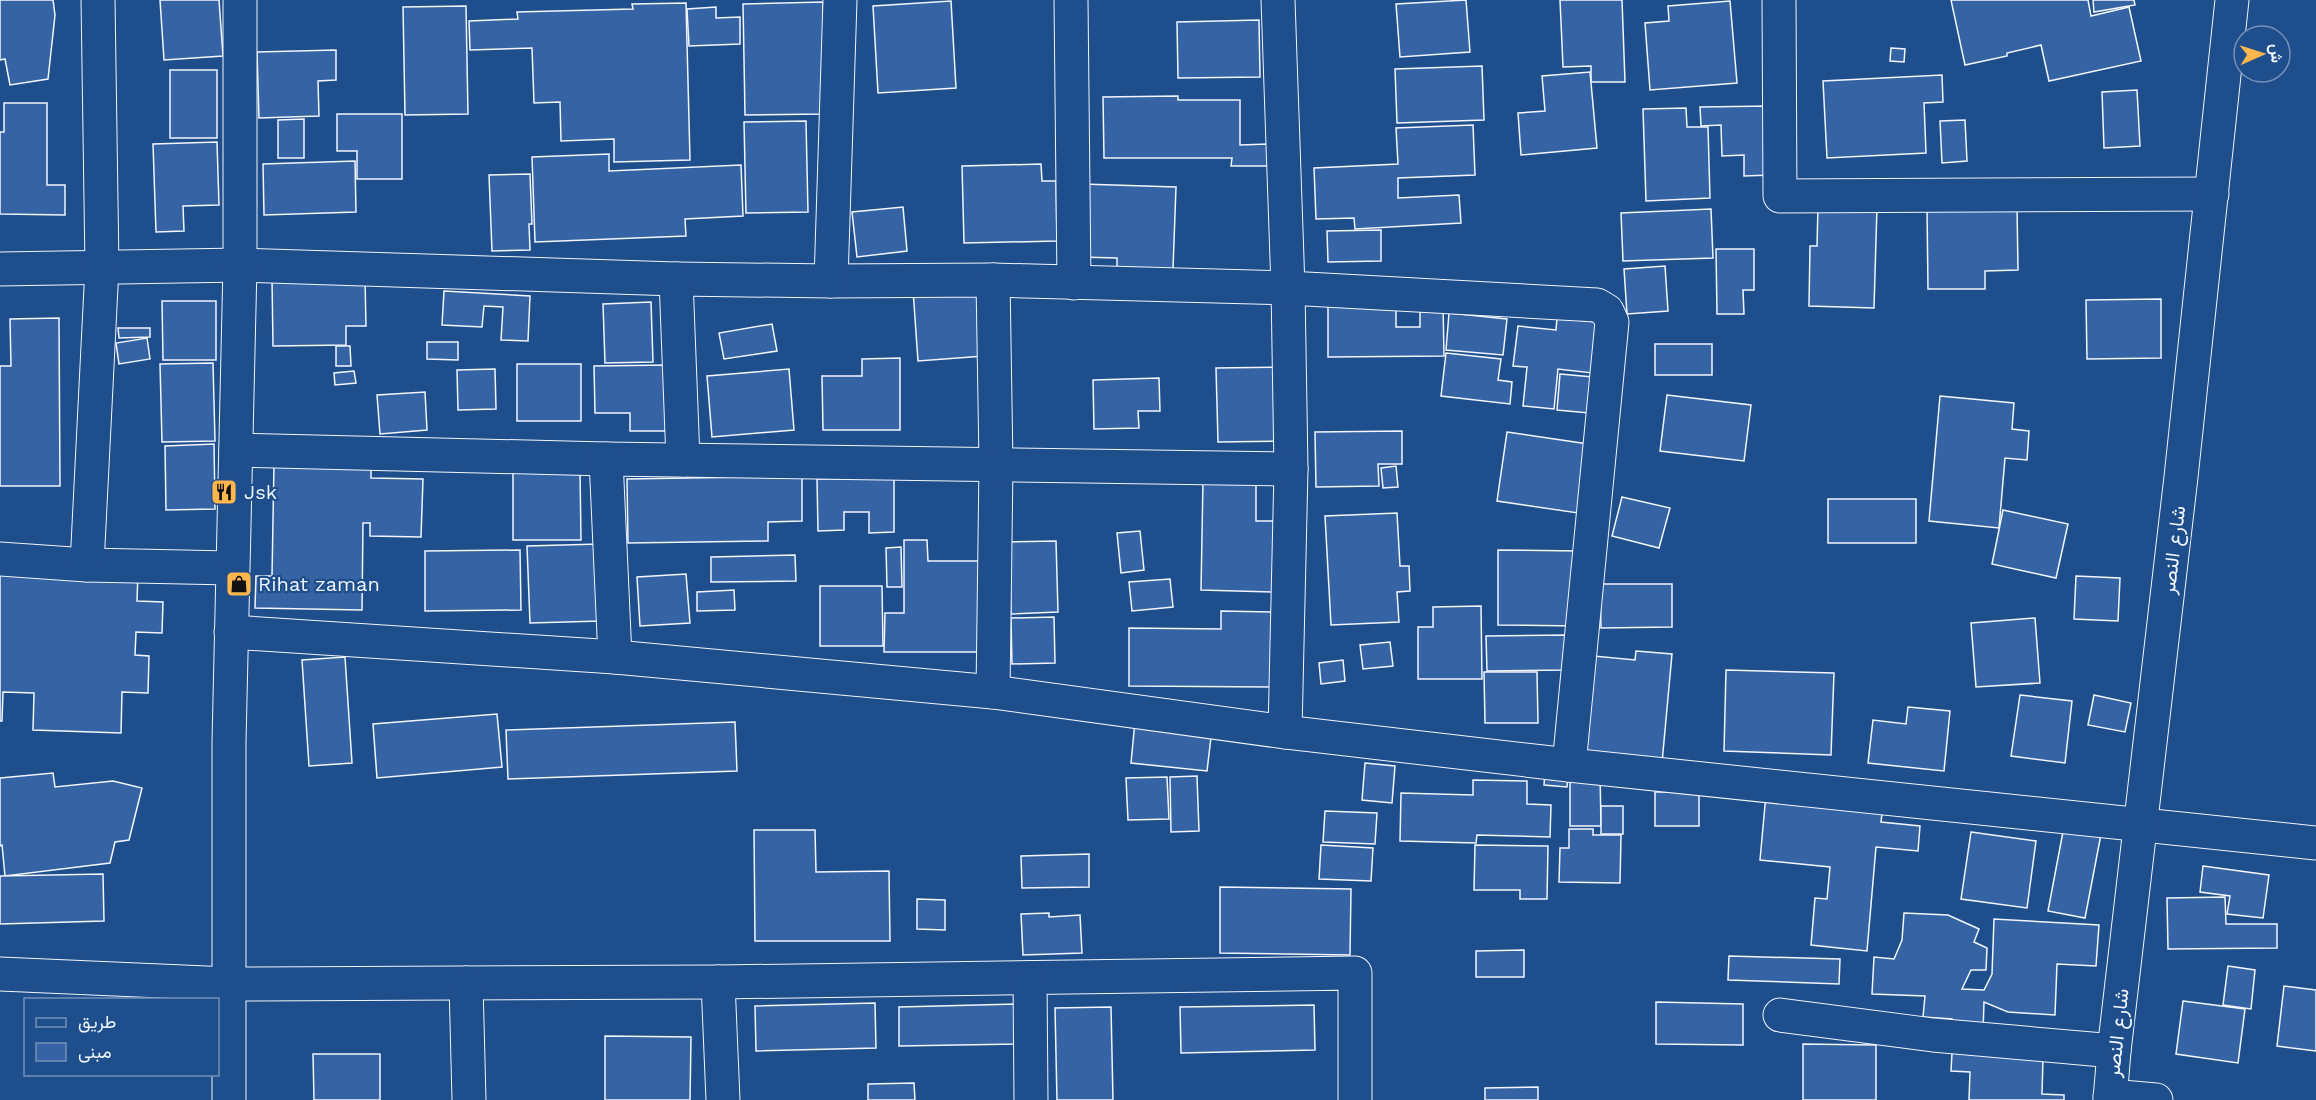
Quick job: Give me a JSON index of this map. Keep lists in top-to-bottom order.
{
  "streets": {
    "street": ["شارع النصر"]
  },
  "places": {
    "restaurant": ["Jsk"],
    "shop": ["Rihat zaman"]
  },
  "legend": ["طريق", "مبنى"],
  "north": "right"
}
